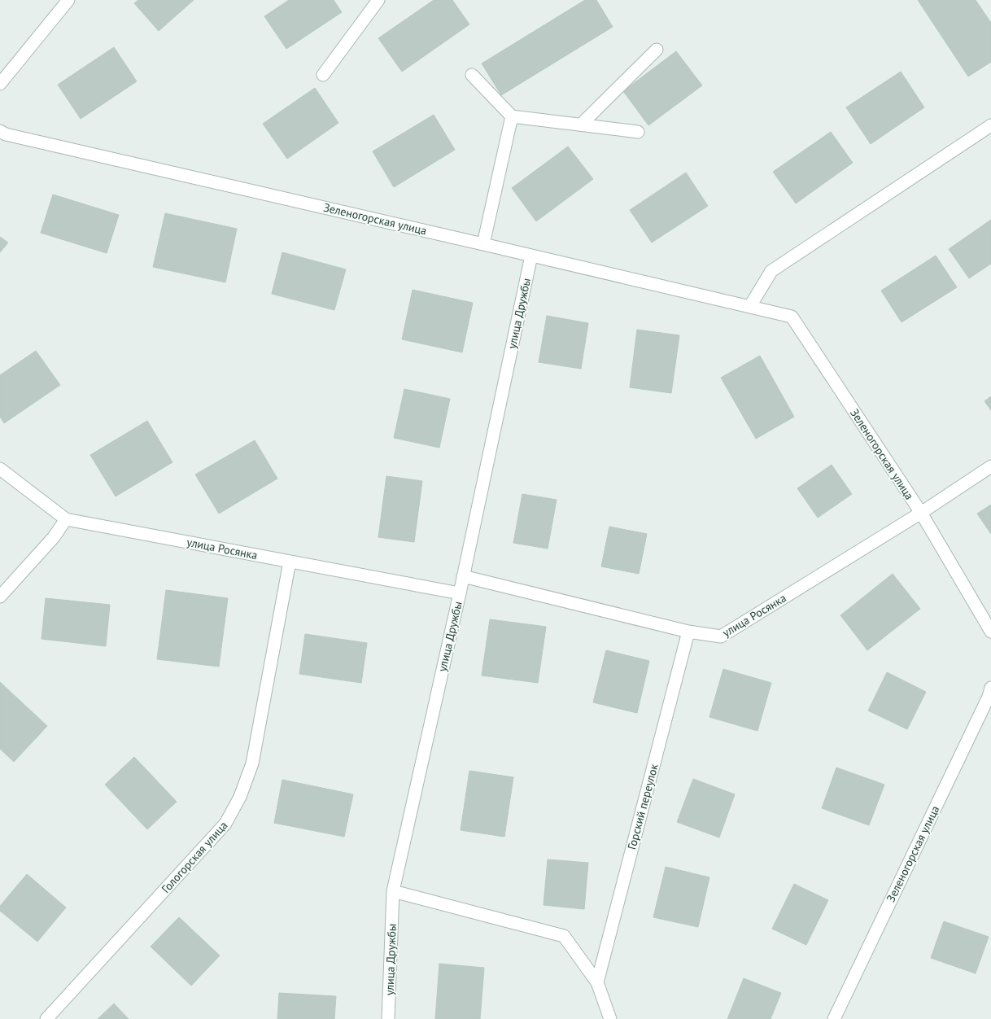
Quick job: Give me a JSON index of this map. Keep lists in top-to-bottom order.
{
  "streets": {
    "street": [
      "Зеленогорская улица",
      "улица Дружбы",
      "улица Росянка",
      "Горский переулок",
      "Гологорская улица"
    ]
  },
  "crossings": [
    ["Зеленогорская улица", "улица Дружбы"],
    ["Зеленогорская улица", "улица Росянка"],
    ["улица Дружбы", "улица Росянка"],
    ["улица Росянка", "Горский переулок"],
    ["улица Росянка", "Гологорская улица"]
  ]
}
